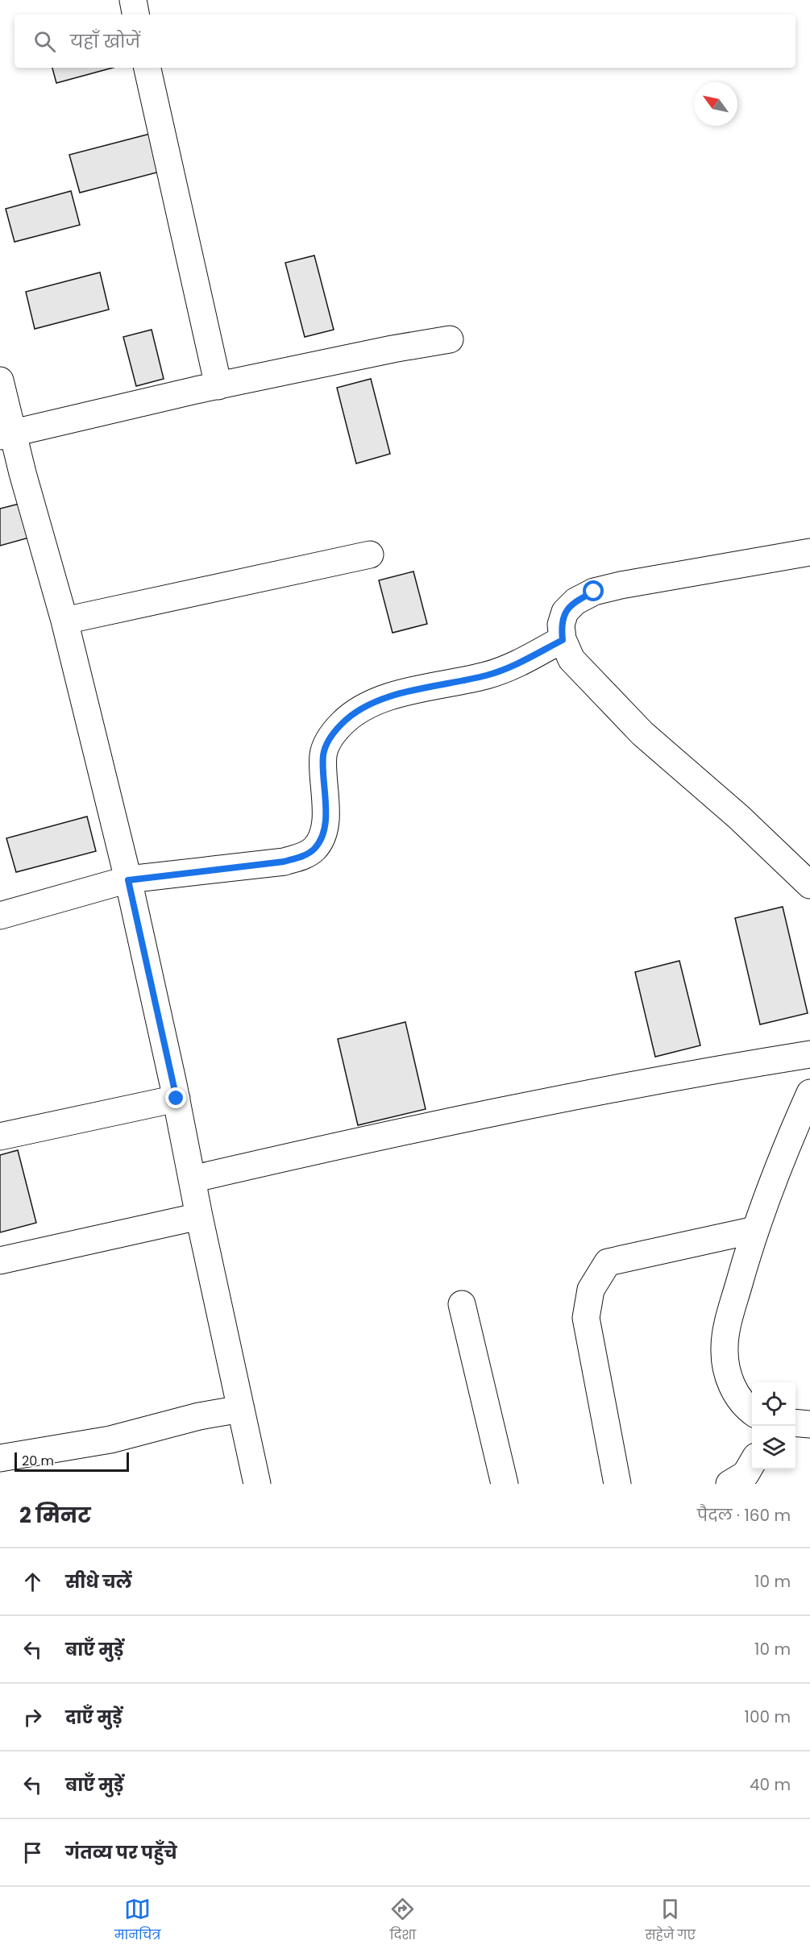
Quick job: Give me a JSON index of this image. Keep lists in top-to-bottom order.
{
  "scale_bar": "20 m",
  "north": "top left",
  "page": {
    "search": "यहाँ खोजें",
    "scale": "20 m",
    "heading": ["2 मिनट", "पैदल · 160 m"],
    "list": [
      ["सीधे चलें", "10 m"],
      ["बाएँ मुड़ें", "10 m"],
      ["दाएँ मुड़ें", "100 m"],
      ["बाएँ मुड़ें", "40 m"],
      "गंतव्य पर पहुँचे"
    ],
    "nav": ["मानचित्र", "दिशा", "सहेजे गए"]
  }
}
